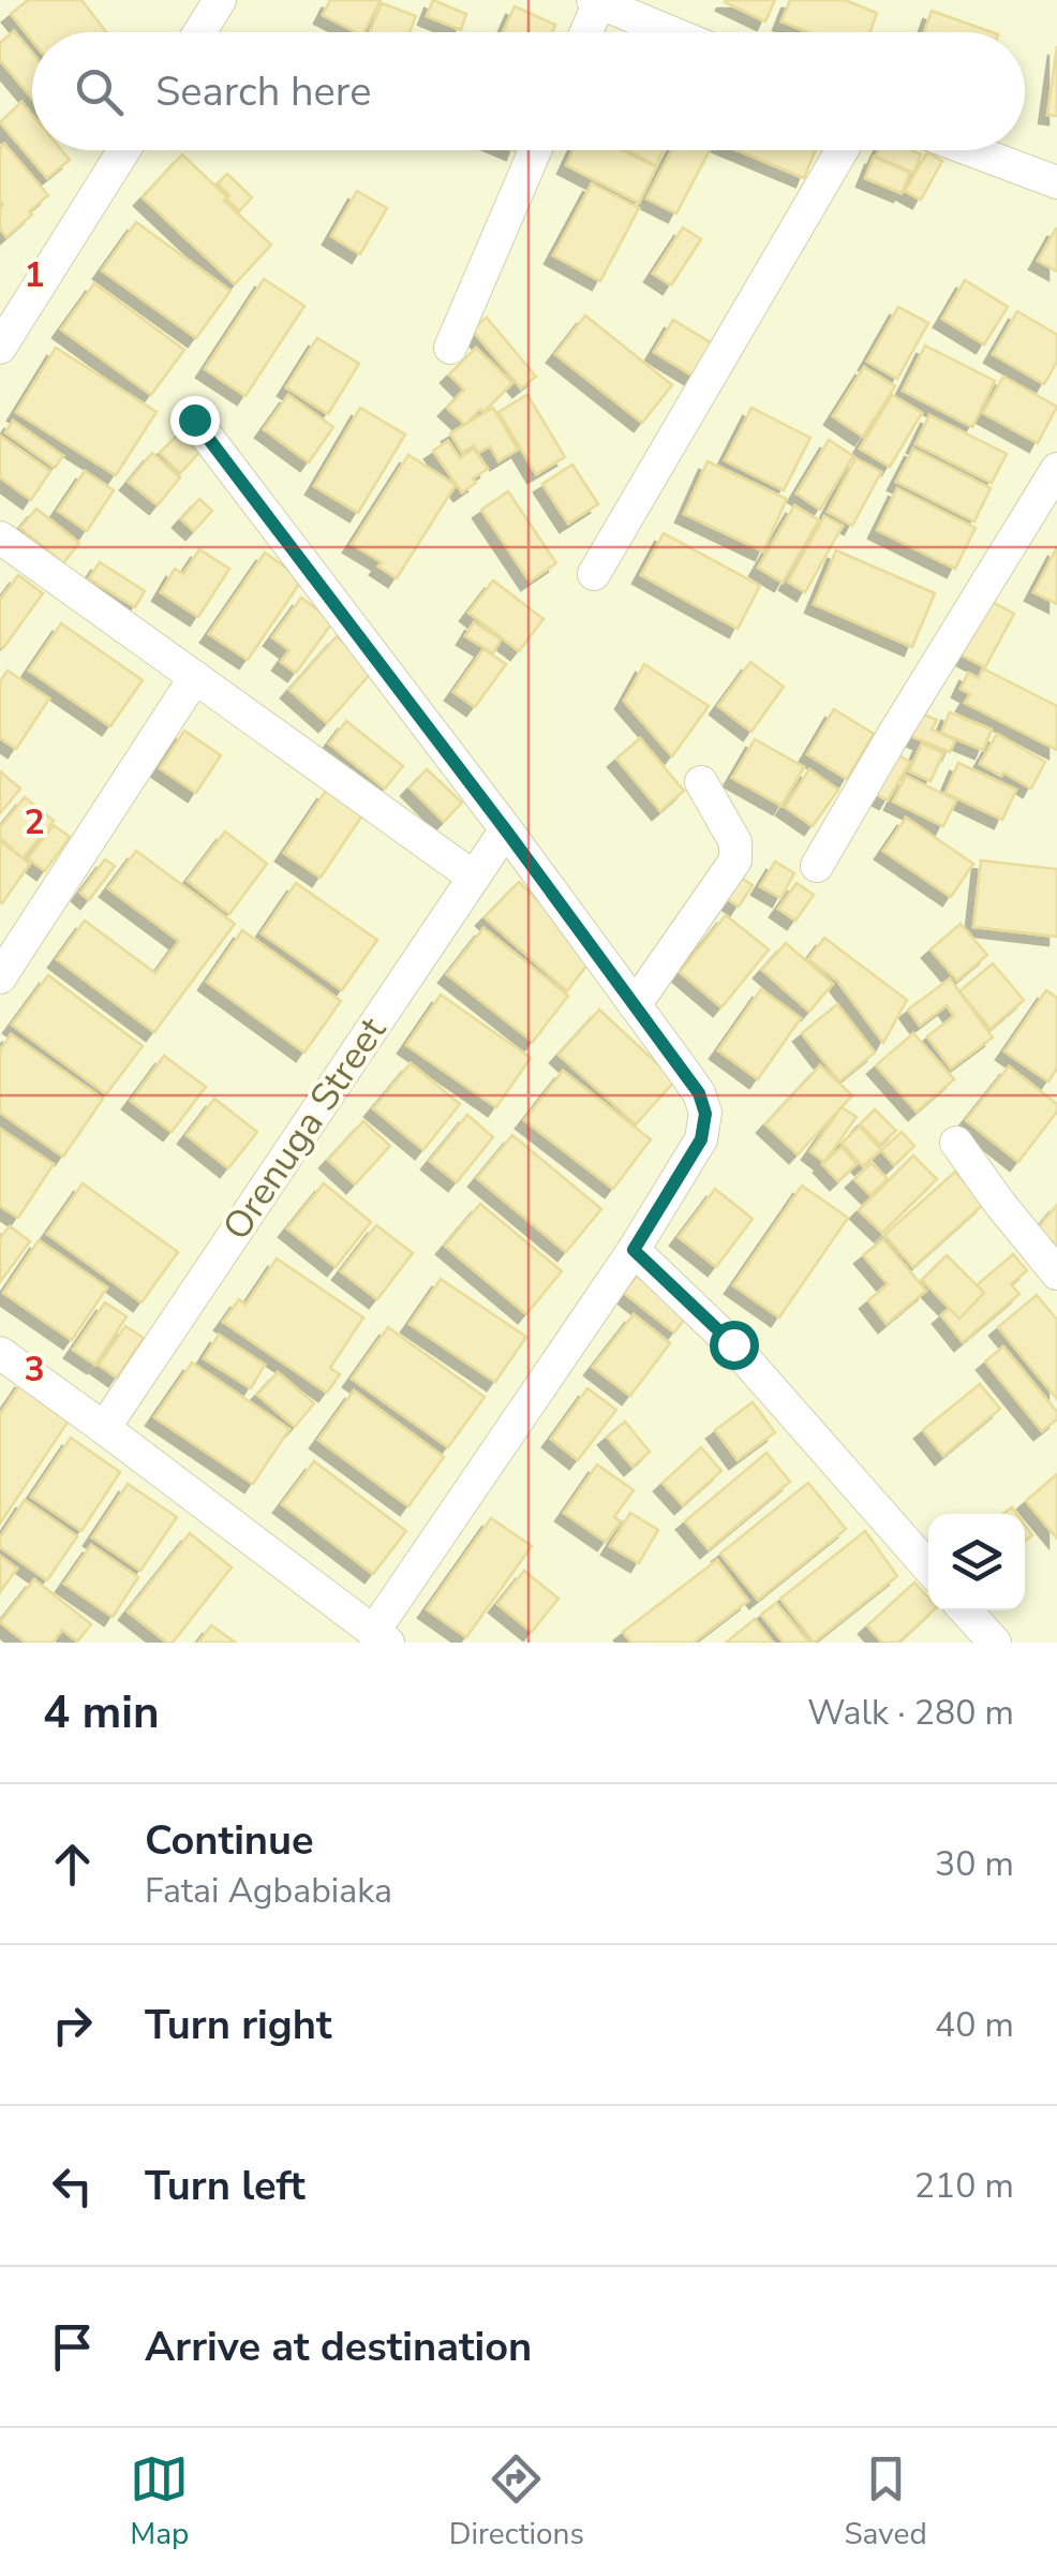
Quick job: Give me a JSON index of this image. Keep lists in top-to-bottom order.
{
  "streets": {
    "street": ["Orenuga Street"]
  },
  "page": {
    "search": "Search here",
    "heading": ["4 min", "Walk · 280 m"],
    "list": [
      ["Continue", "Fatai Agbabiaka", "30 m"],
      ["Turn right", "40 m"],
      ["Turn left", "210 m"],
      "Arrive at destination"
    ],
    "nav": ["Map", "Directions", "Saved"]
  },
  "grid": {
    "rows": ["1", "2", "3"]
  }
}
